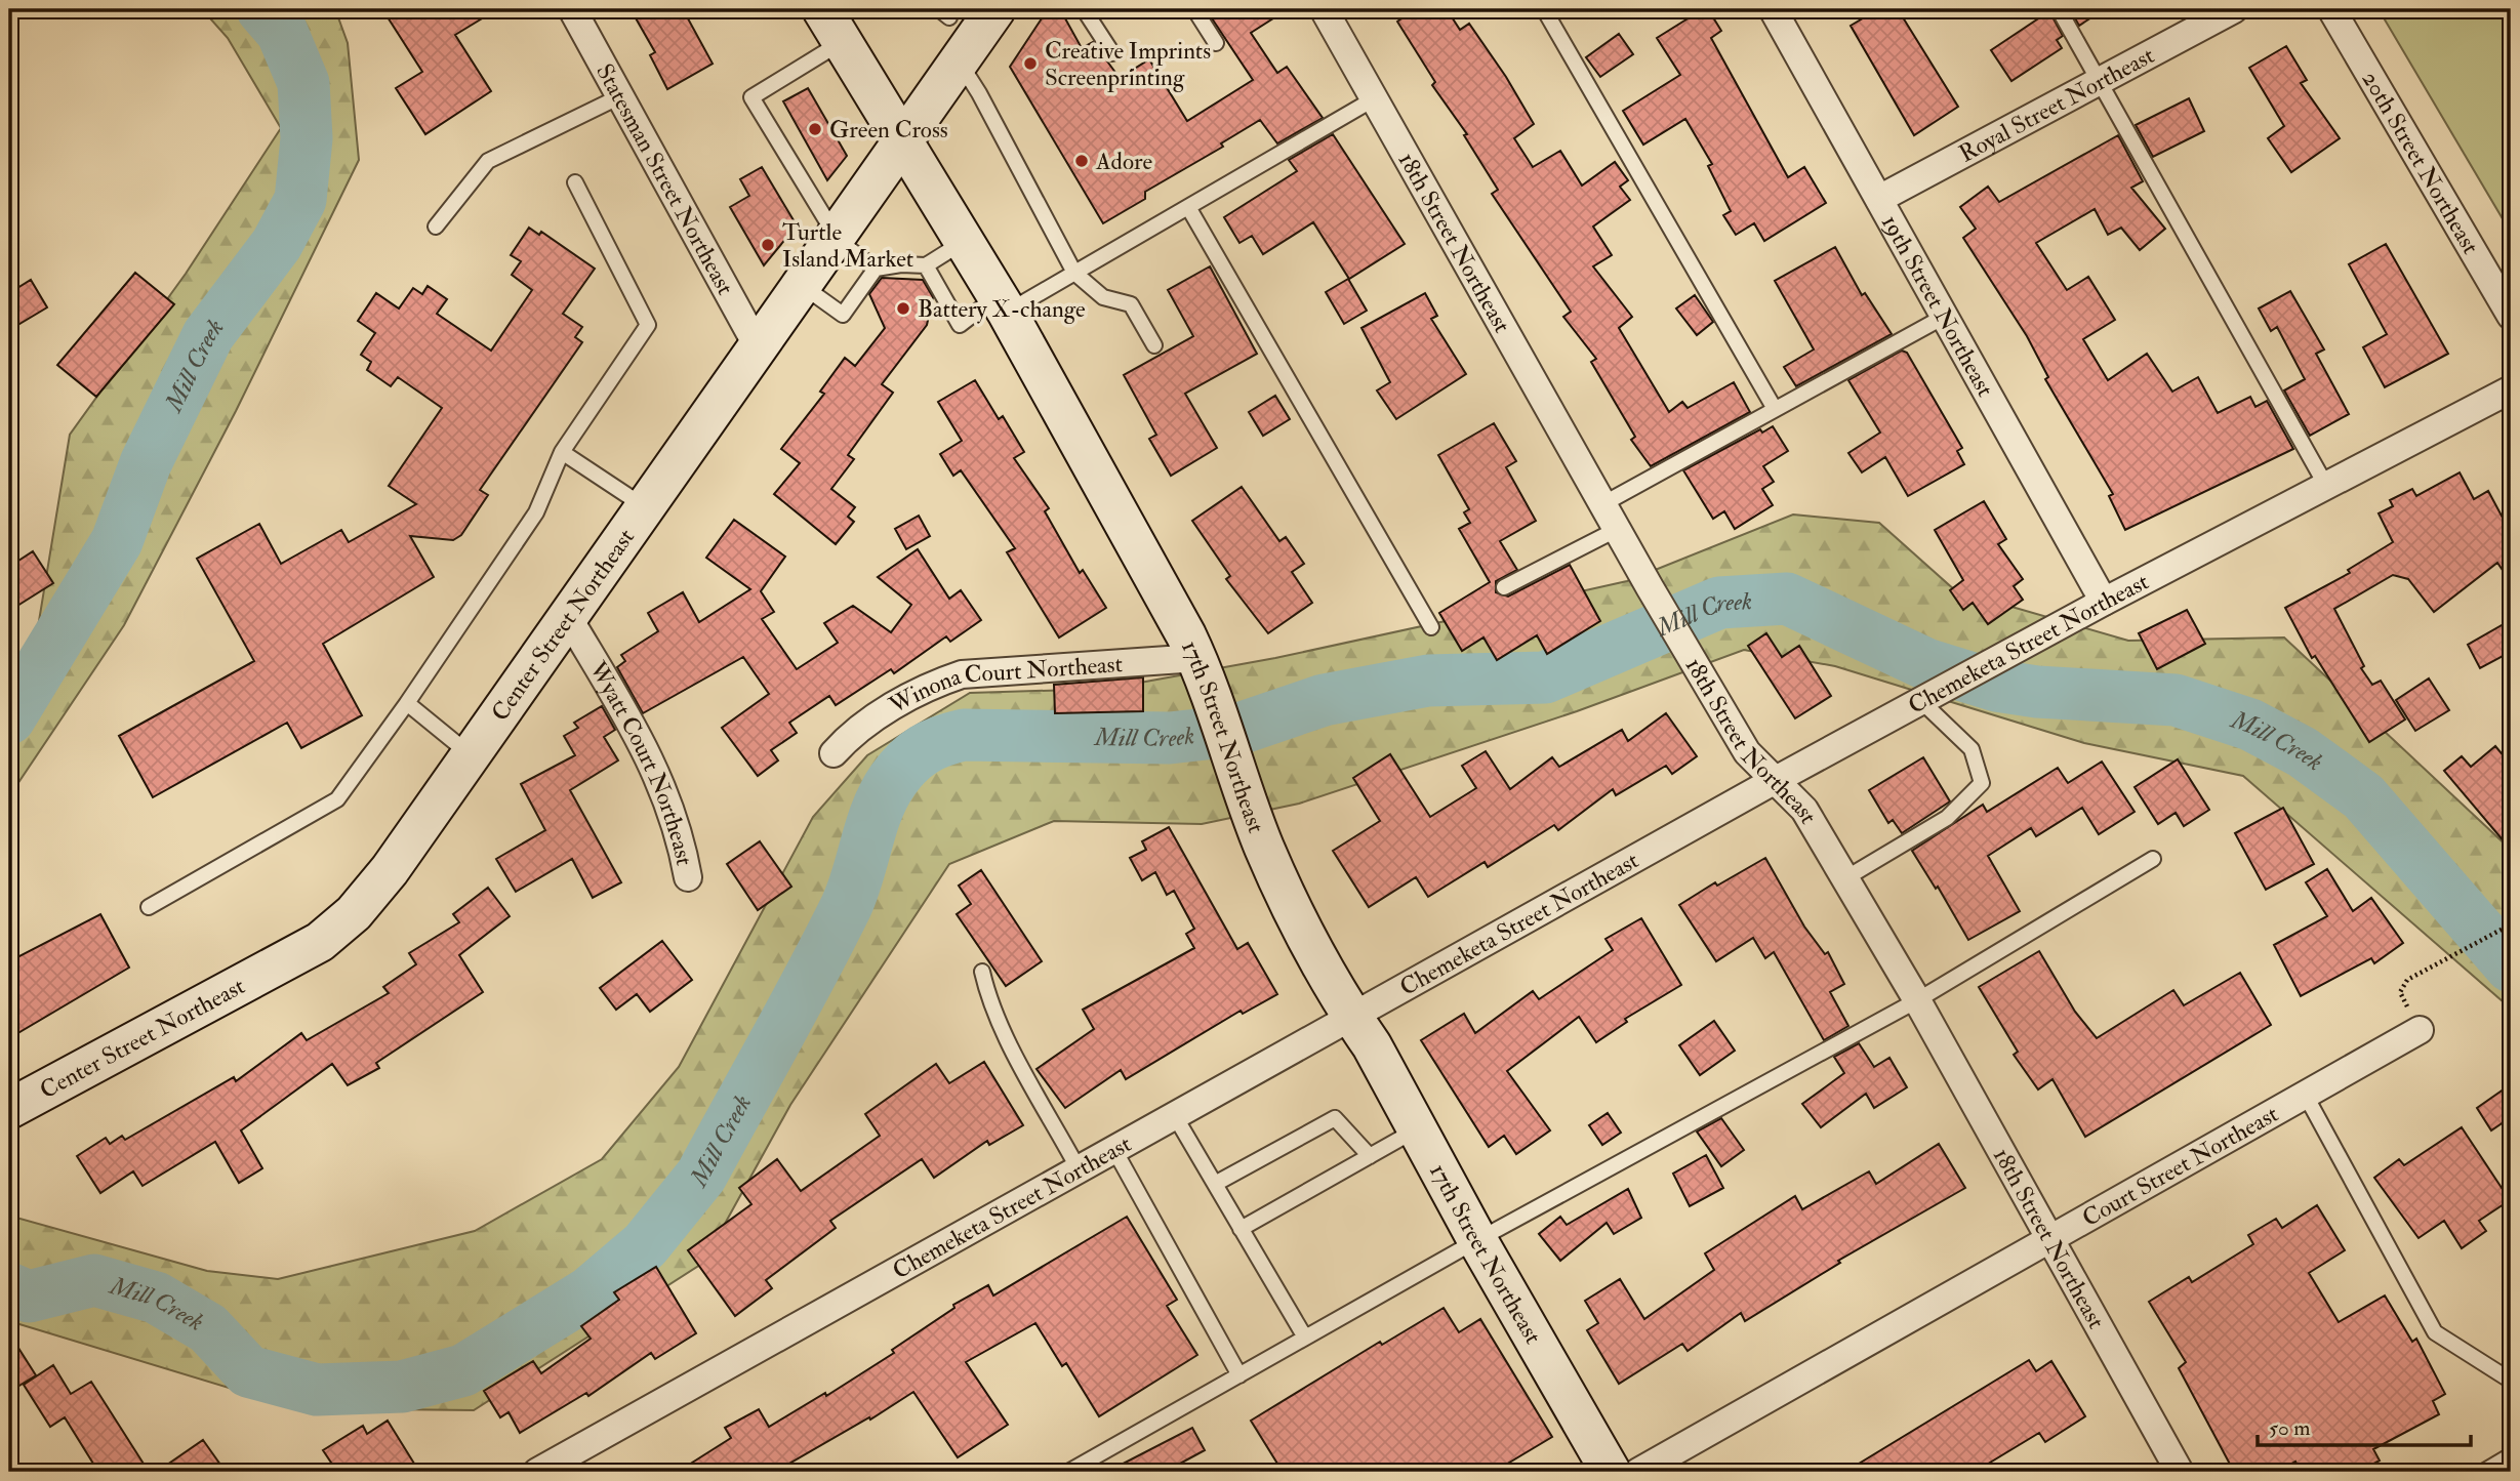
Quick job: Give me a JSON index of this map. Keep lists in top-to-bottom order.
{
  "streets": {
    "main road": ["Center Street Northeast", "17th Street Northeast"],
    "street": [
      "Royal Street Northeast",
      "20th Street Northeast",
      "Statesman Street Northeast",
      "18th Street Northeast",
      "19th Street Northeast",
      "Chemeketa Street Northeast",
      "Winona Court Northeast",
      "Wyatt Court Northeast",
      "Court Street Northeast"
    ]
  },
  "crossings": [
    ["Royal Street Northeast", "19th Street Northeast"],
    ["Statesman Street Northeast", "Center Street Northeast"],
    ["18th Street Northeast", "Chemeketa Street Northeast"],
    ["18th Street Northeast", "Court Street Northeast"],
    ["19th Street Northeast", "Chemeketa Street Northeast"],
    ["Center Street Northeast", "17th Street Northeast"],
    ["Center Street Northeast", "Wyatt Court Northeast"],
    ["Chemeketa Street Northeast", "17th Street Northeast"],
    ["Winona Court Northeast", "17th Street Northeast"]
  ],
  "water": ["Mill Creek"],
  "places": [
    "Creative Imprints Screenprinting",
    "Green Cross",
    "Adore",
    "Turtle Island Market",
    "Battery X-change"
  ],
  "scale_bar": "50 m"
}
